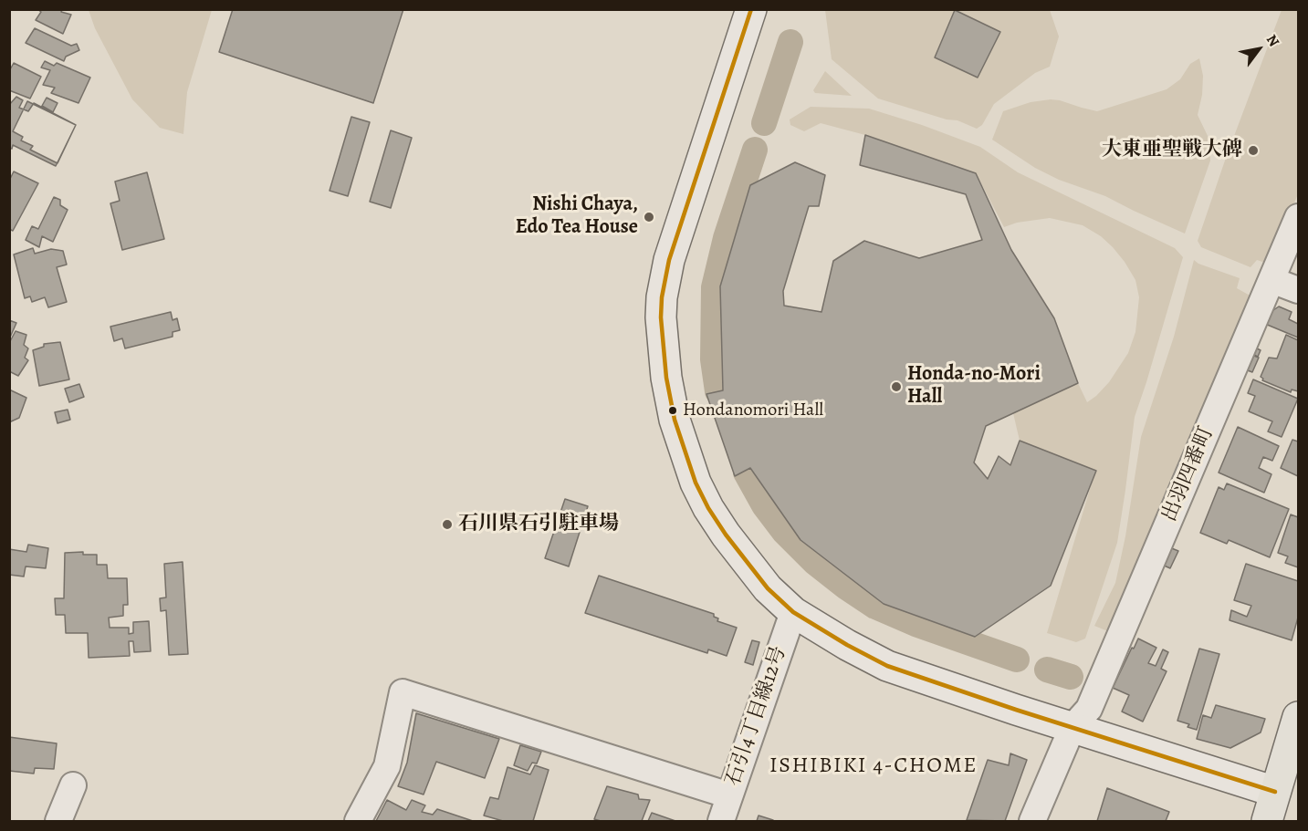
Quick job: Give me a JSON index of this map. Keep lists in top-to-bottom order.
{
  "streets": {
    "street": ["出羽四番町", "石引4丁目線12号"]
  },
  "districts": ["ISHIBIKI 4-CHOME"],
  "places": [
    "大東亜聖戦大碑",
    "Nishi Chaya, Edo Tea House",
    "Honda-no-Mori Hall",
    "Hondanomori Hall",
    "石川県石引駐車場"
  ],
  "north": "top right"
}
